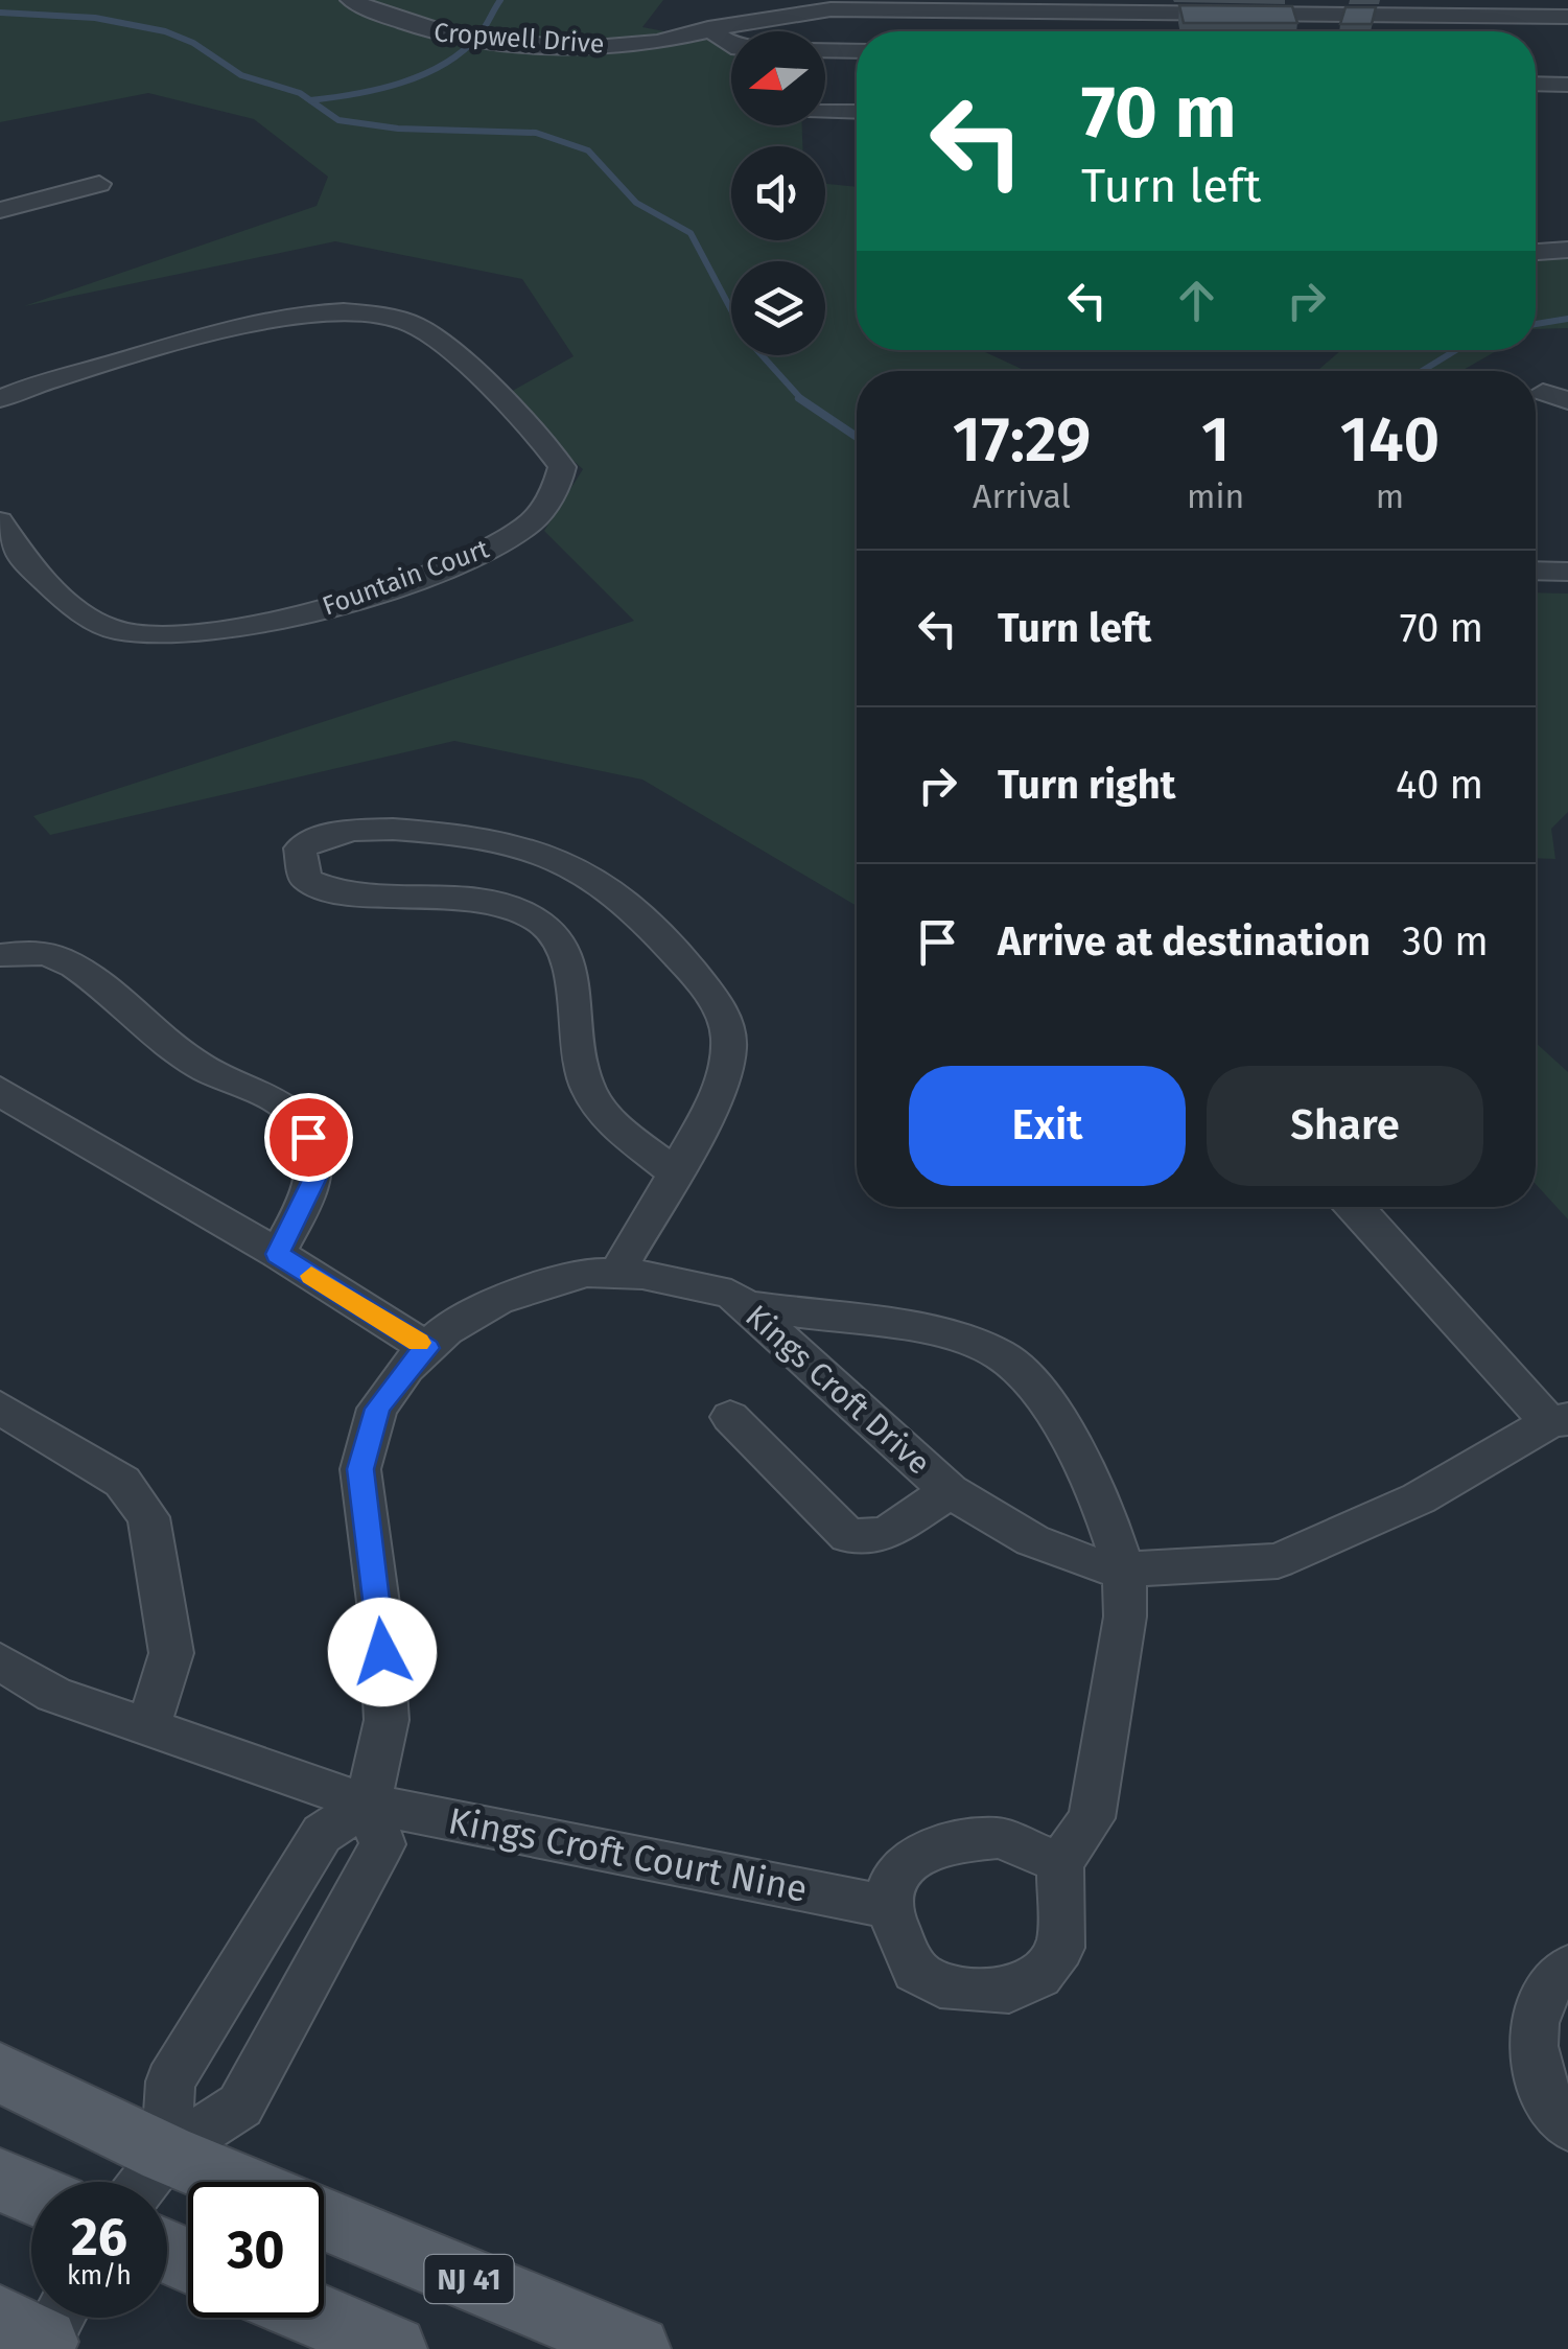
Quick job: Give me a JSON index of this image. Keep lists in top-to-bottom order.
{
  "streets": {
    "main road": ["NJ 41"],
    "street": [
      "Cropwell Drive",
      "Fountain Court",
      "Kings Croft Drive",
      "Kings Croft Court Nine"
    ]
  },
  "crossings": [
    ["Kings Croft Drive", "Kings Croft Court Nine"]
  ],
  "north": "left",
  "page": {
    "turn": ["70 m", "Turn left"],
    "eta": [
      "17:29",
      "Arrival",
      "1",
      "min",
      "140",
      "m"
    ],
    "list": [
      {
        "name": "Turn left",
        "value": "70 m"
      },
      {
        "name": "Turn right",
        "value": "40 m"
      },
      {
        "name": "Arrive at destination",
        "value": "30 m"
      }
    ],
    "buttons": ["Exit", "Share"],
    "speed": "26 km/h",
    "limit": "30"
  }
}
